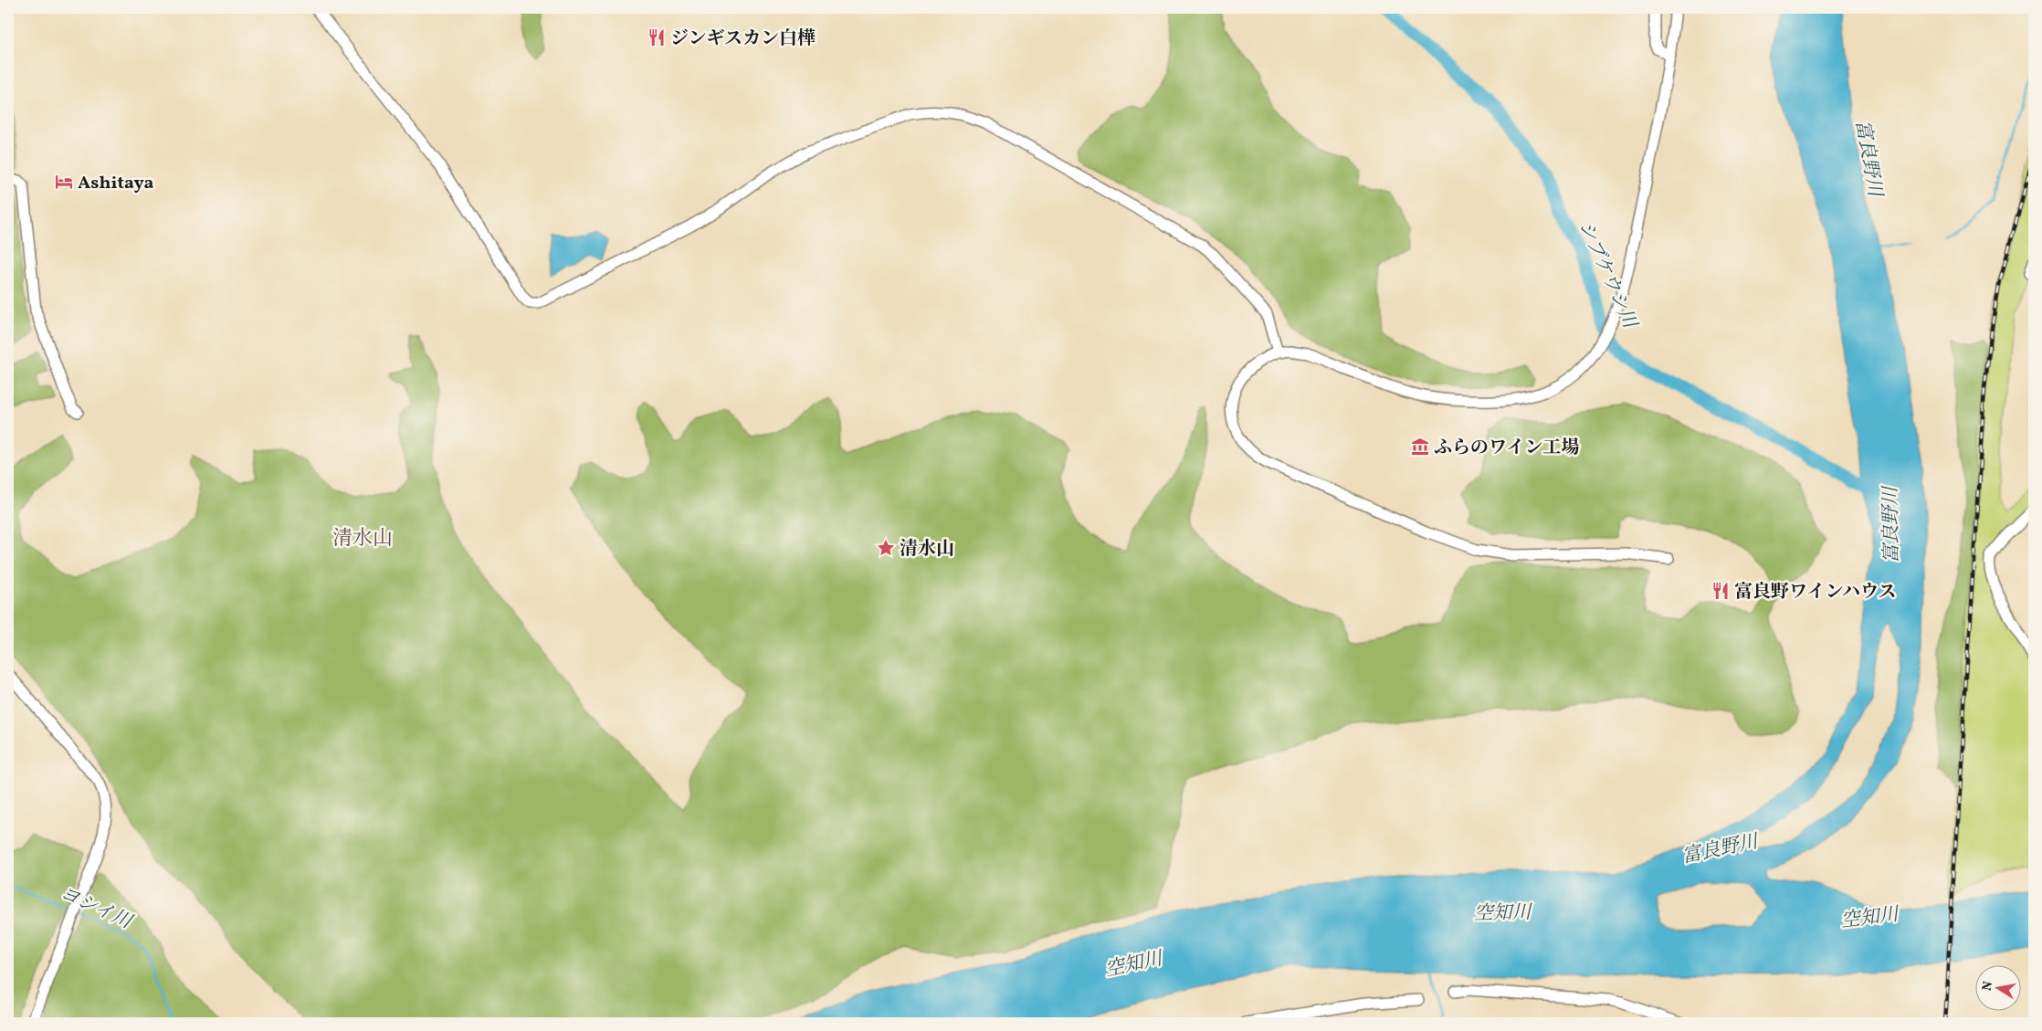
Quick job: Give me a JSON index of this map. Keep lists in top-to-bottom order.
{
  "districts": ["清水山"],
  "water": [
    "富良野川",
    "シブケウシ川",
    "ヨシイ川",
    "空知川"
  ],
  "places": {
    "restaurant": ["ジンギスカン白樺", "富良野ワインハウス"],
    "hotel": ["Ashitaya"],
    "museum": ["ふらのワイン工場"],
    "place": ["清水山"]
  },
  "north": "left"
}
